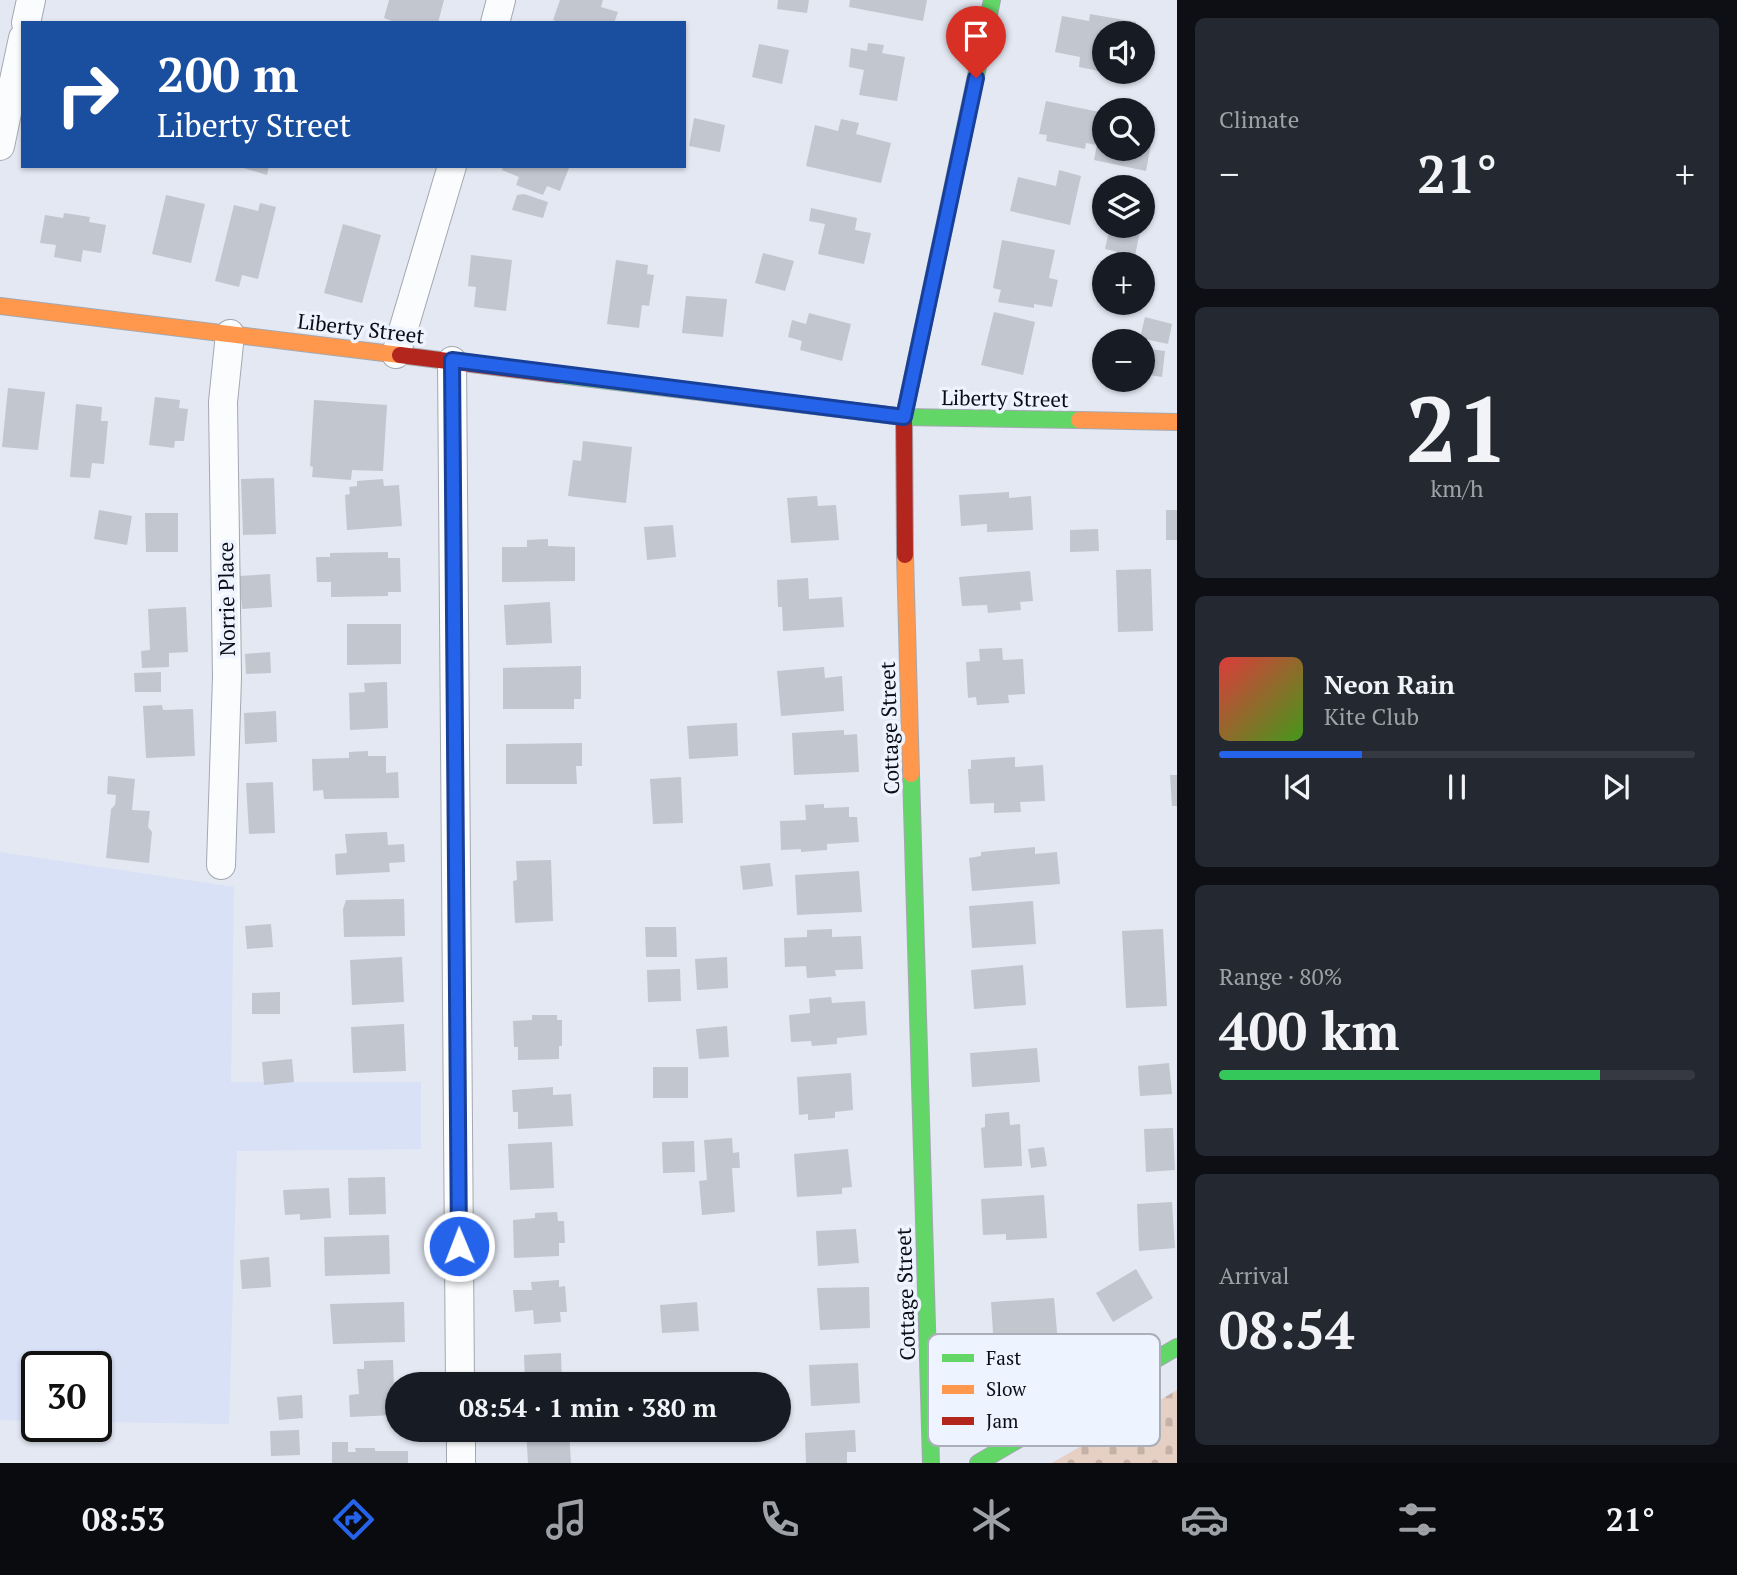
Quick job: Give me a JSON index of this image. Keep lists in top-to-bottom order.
{
  "streets": {
    "street": ["Liberty Street", "Norrie Place", "Cottage Street"]
  },
  "crossings": [
    ["Liberty Street", "Norrie Place"],
    ["Liberty Street", "Cottage Street"]
  ],
  "legend": ["Fast", "Slow", "Jam"],
  "page": {
    "tile": [
      "Climate",
      ["21", "km/h"],
      ["Range · 80%", "400 km"],
      ["Arrival", "08:54"]
    ],
    "map_buttons": ["+", "−"],
    "turn": ["200 m", "Liberty Street"],
    "heat": ["−", "21°", "+"],
    "song": ["Neon Rain", "Kite Club"],
    "limit": "30",
    "trip": "08:54 · 1 min · 380 m",
    "tabs": ["08:53", "21°"]
  }
}
